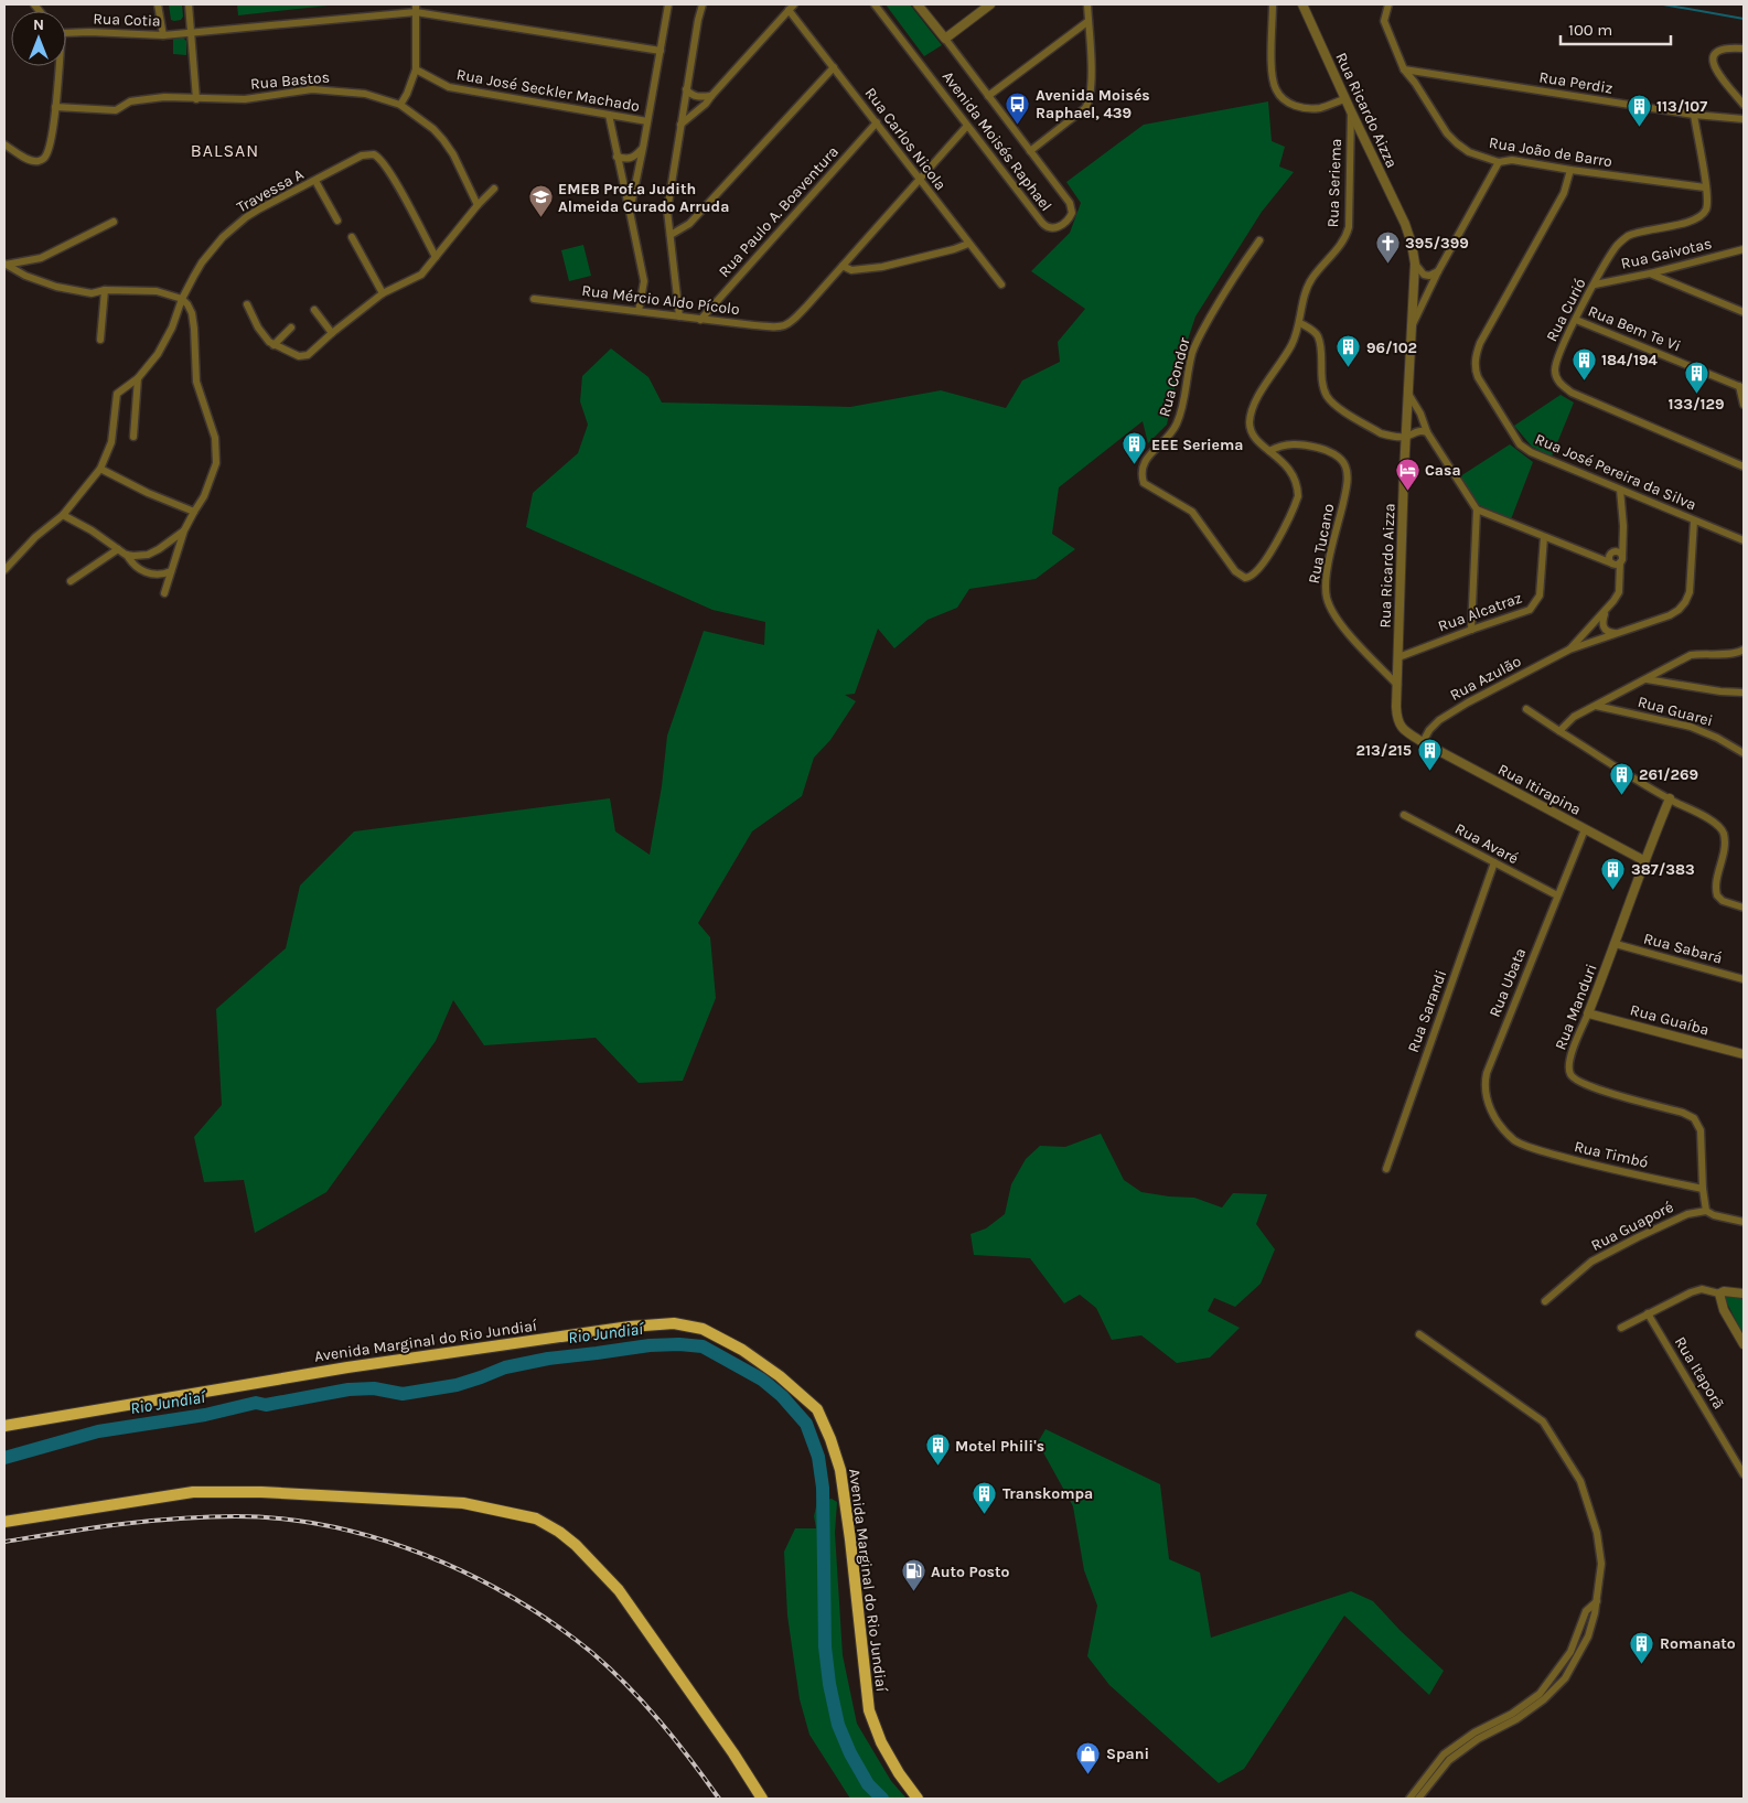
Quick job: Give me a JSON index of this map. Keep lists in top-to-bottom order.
{
  "streets": {
    "main road": ["Avenida Marginal do Rio Jundiaí"],
    "street": [
      "Rua Cotia",
      "Rua Bastos",
      "Rua Perdiz",
      "Rua José Seckler Machado",
      "Rua Ricardo Aizza",
      "Rua Carlos Nicola",
      "Avenida Moisés Raphael",
      "Rua João de Barro",
      "Rua Seriema",
      "Travessa A",
      "Rua Paulo A. Boaventura",
      "Rua Gaivotas",
      "Rua Mércio Aldo Pícolo",
      "Rua Curió",
      "Rua Bem Te Vi",
      "Rua Condor",
      "Rua José Pereira da Silva",
      "Rua Tucano",
      "Rua Alcatraz",
      "Rua Azulão",
      "Rua Guarei",
      "Rua Itirapina",
      "Rua Avaré",
      "Rua Sabará",
      "Rua Ubata",
      "Rua Manduri",
      "Rua Sarandi",
      "Rua Guaíba",
      "Rua Timbó",
      "Rua Guaporé",
      "Rua Itaporã"
    ]
  },
  "crossings": [
    ["Rua Perdiz", "Rua João de Barro"],
    ["Rua Perdiz", "Rua Curió"],
    ["Rua Ricardo Aizza", "Rua Seriema"],
    ["Rua Ricardo Aizza", "Rua Tucano"],
    ["Rua Ricardo Aizza", "Rua Alcatraz"],
    ["Rua Ricardo Aizza", "Rua Azulão"],
    ["Rua Ricardo Aizza", "Rua Itirapina"],
    ["Rua Carlos Nicola", "Rua Paulo A. Boaventura"],
    ["Rua João de Barro", "Rua Curió"],
    ["Rua João de Barro", "Rua José Pereira da Silva"],
    ["Rua Seriema", "Rua Condor"],
    ["Rua Seriema", "Rua Tucano"],
    ["Rua Paulo A. Boaventura", "Rua Mércio Aldo Pícolo"],
    ["Rua Gaivotas", "Rua Curió"],
    ["Rua Curió", "Rua Bem Te Vi"],
    ["Rua Condor", "Rua Tucano"],
    ["Rua Azulão", "Rua Itirapina"],
    ["Rua Itirapina", "Rua Ubata"],
    ["Rua Itirapina", "Rua Manduri"],
    ["Rua Avaré", "Rua Ubata"],
    ["Rua Avaré", "Rua Sarandi"],
    ["Rua Sabará", "Rua Manduri"],
    ["Rua Ubata", "Rua Timbó"],
    ["Rua Manduri", "Rua Guaíba"],
    ["Rua Manduri", "Rua Timbó"],
    ["Rua Manduri", "Rua Guaporé"]
  ],
  "districts": ["BALSAN"],
  "water": ["Rio Jundiaí"],
  "places": {
    "bus stop": ["Avenida Moisés Raphael, 439"],
    "building": [
      "113/107",
      "96/102",
      "184/194",
      "133/129",
      "EEE Seriema",
      "213/215",
      "261/269",
      "387/383",
      "Motel Phili's",
      "Transkompa",
      "Romanato"
    ],
    "school or university": ["EMEB Prof.ª Judith Almeida Curado Arruda"],
    "church": ["395/399"],
    "hotel": ["Casa"],
    "fuel station": ["Auto Posto"],
    "shop": ["Spani"]
  },
  "scale_bar": "100 m",
  "north": "top"
}
